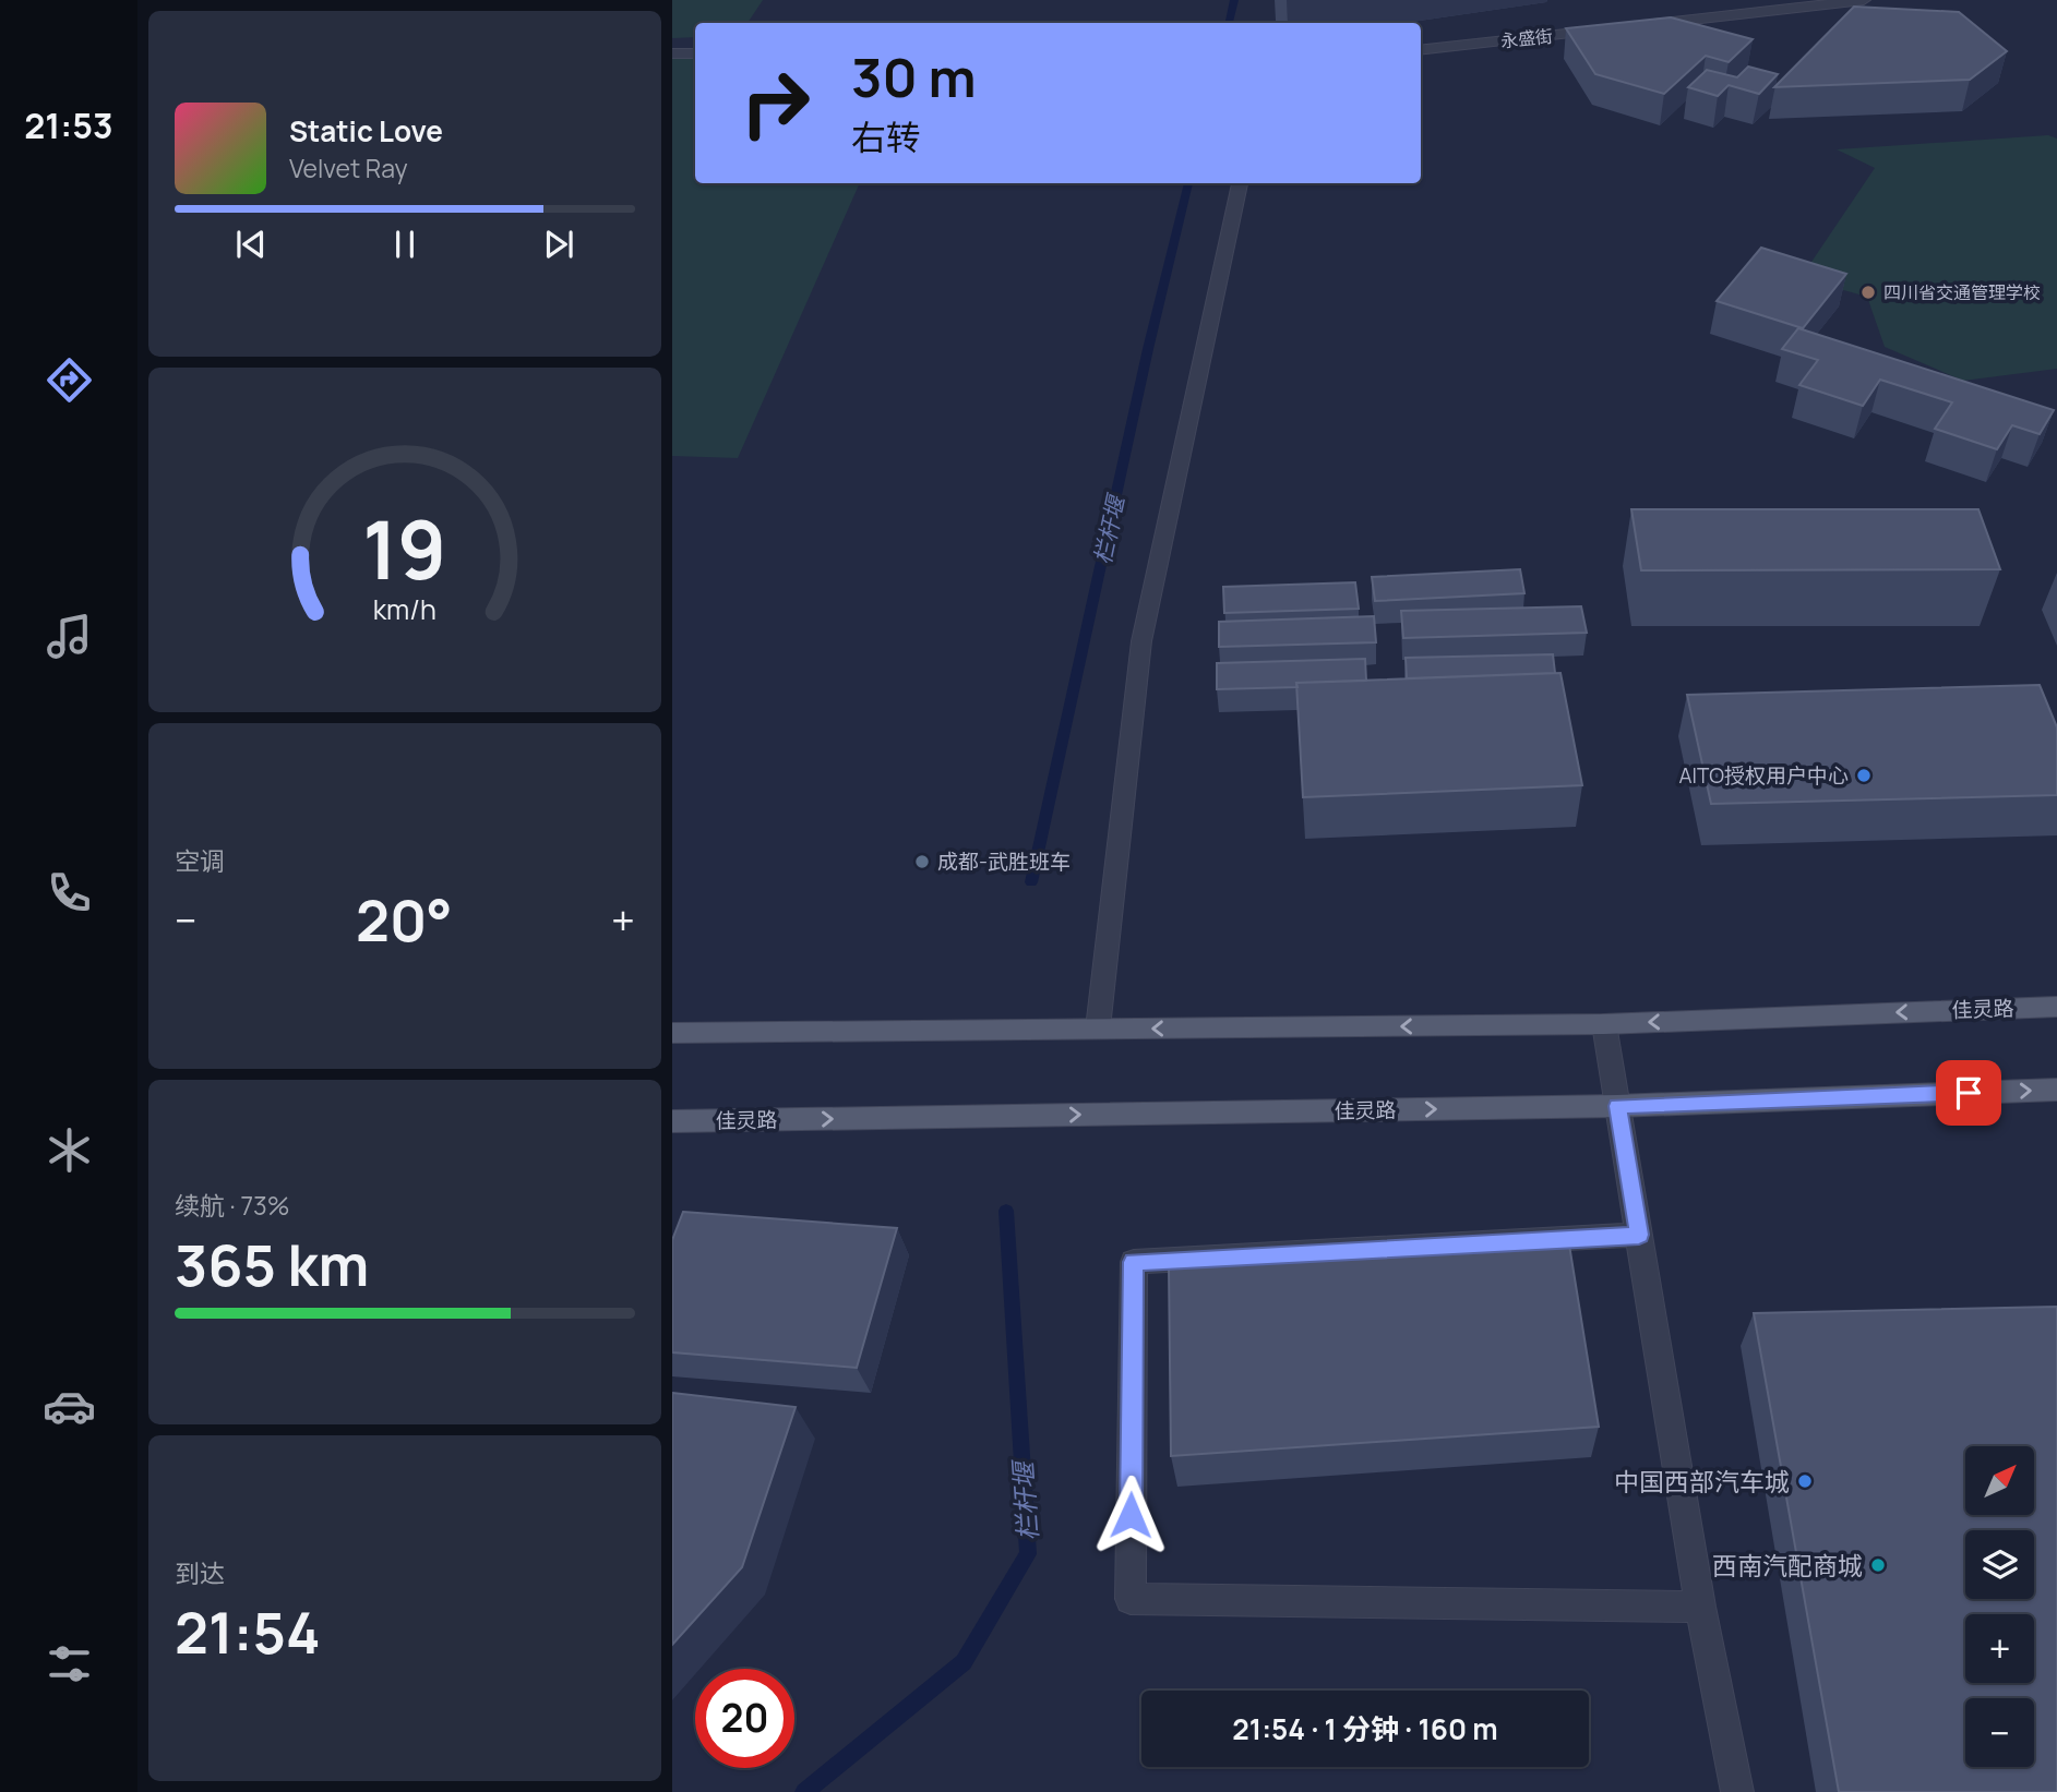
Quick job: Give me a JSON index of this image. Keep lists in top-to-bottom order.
{
  "streets": {
    "main road": ["佳灵路"],
    "street": ["永盛街"]
  },
  "water": ["栏杆堰"],
  "places": [
    "四川省交通管理学校",
    "AITO授权用户中心",
    "成都-武胜班车",
    "中国西部汽车城",
    "西南汽配商城"
  ],
  "north": "top right",
  "page": {
    "tabs": "21:53",
    "turn": ["30 m", "右转"],
    "song": ["Static Love", "Velvet Ray"],
    "tile": [
      "空调",
      ["续航 · 73%", "365 km"],
      ["到达", "21:54"]
    ],
    "heat": ["−", "20°", "+"],
    "map_buttons": ["+", "−"],
    "limit": "20",
    "trip": "21:54 · 1 分钟 · 160 m",
    "gauge": ["19", "km/h"]
  }
}
